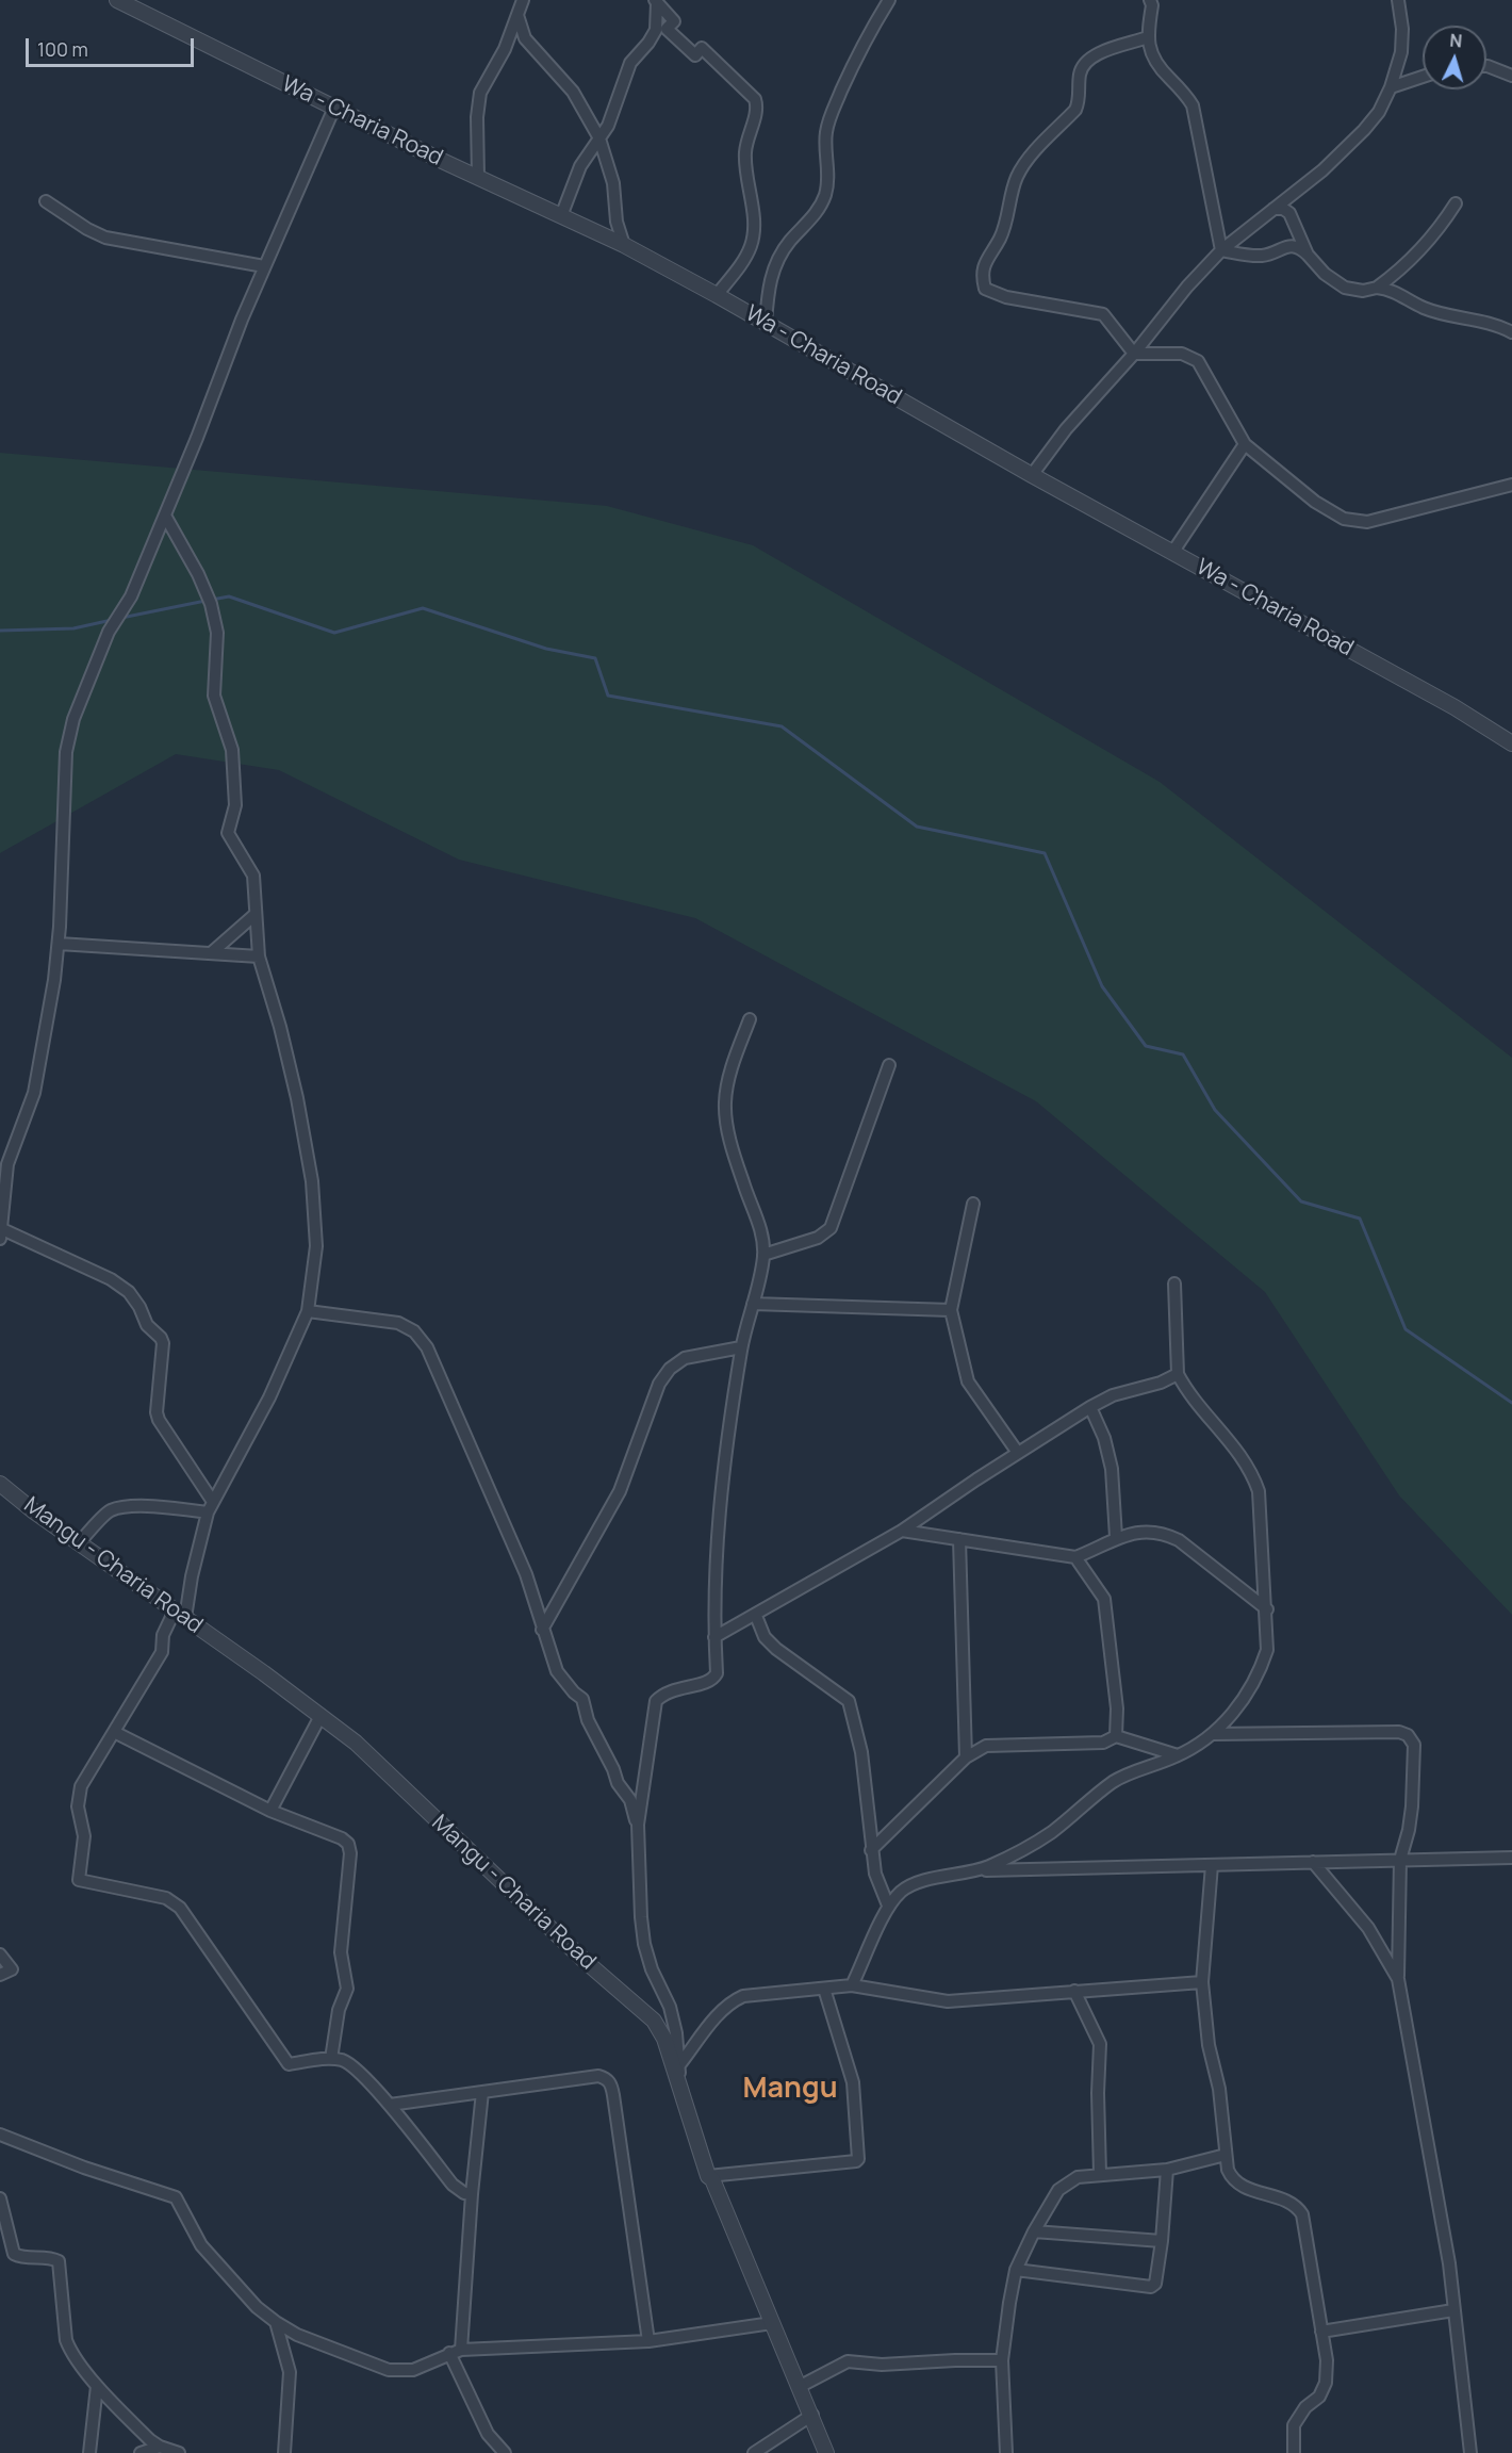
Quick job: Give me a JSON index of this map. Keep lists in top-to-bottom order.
{
  "streets": {
    "street": ["Wa - Charia Road", "Mangu - Charia Road"]
  },
  "districts": ["Mangu"],
  "scale_bar": "100 m",
  "north": "top"
}
